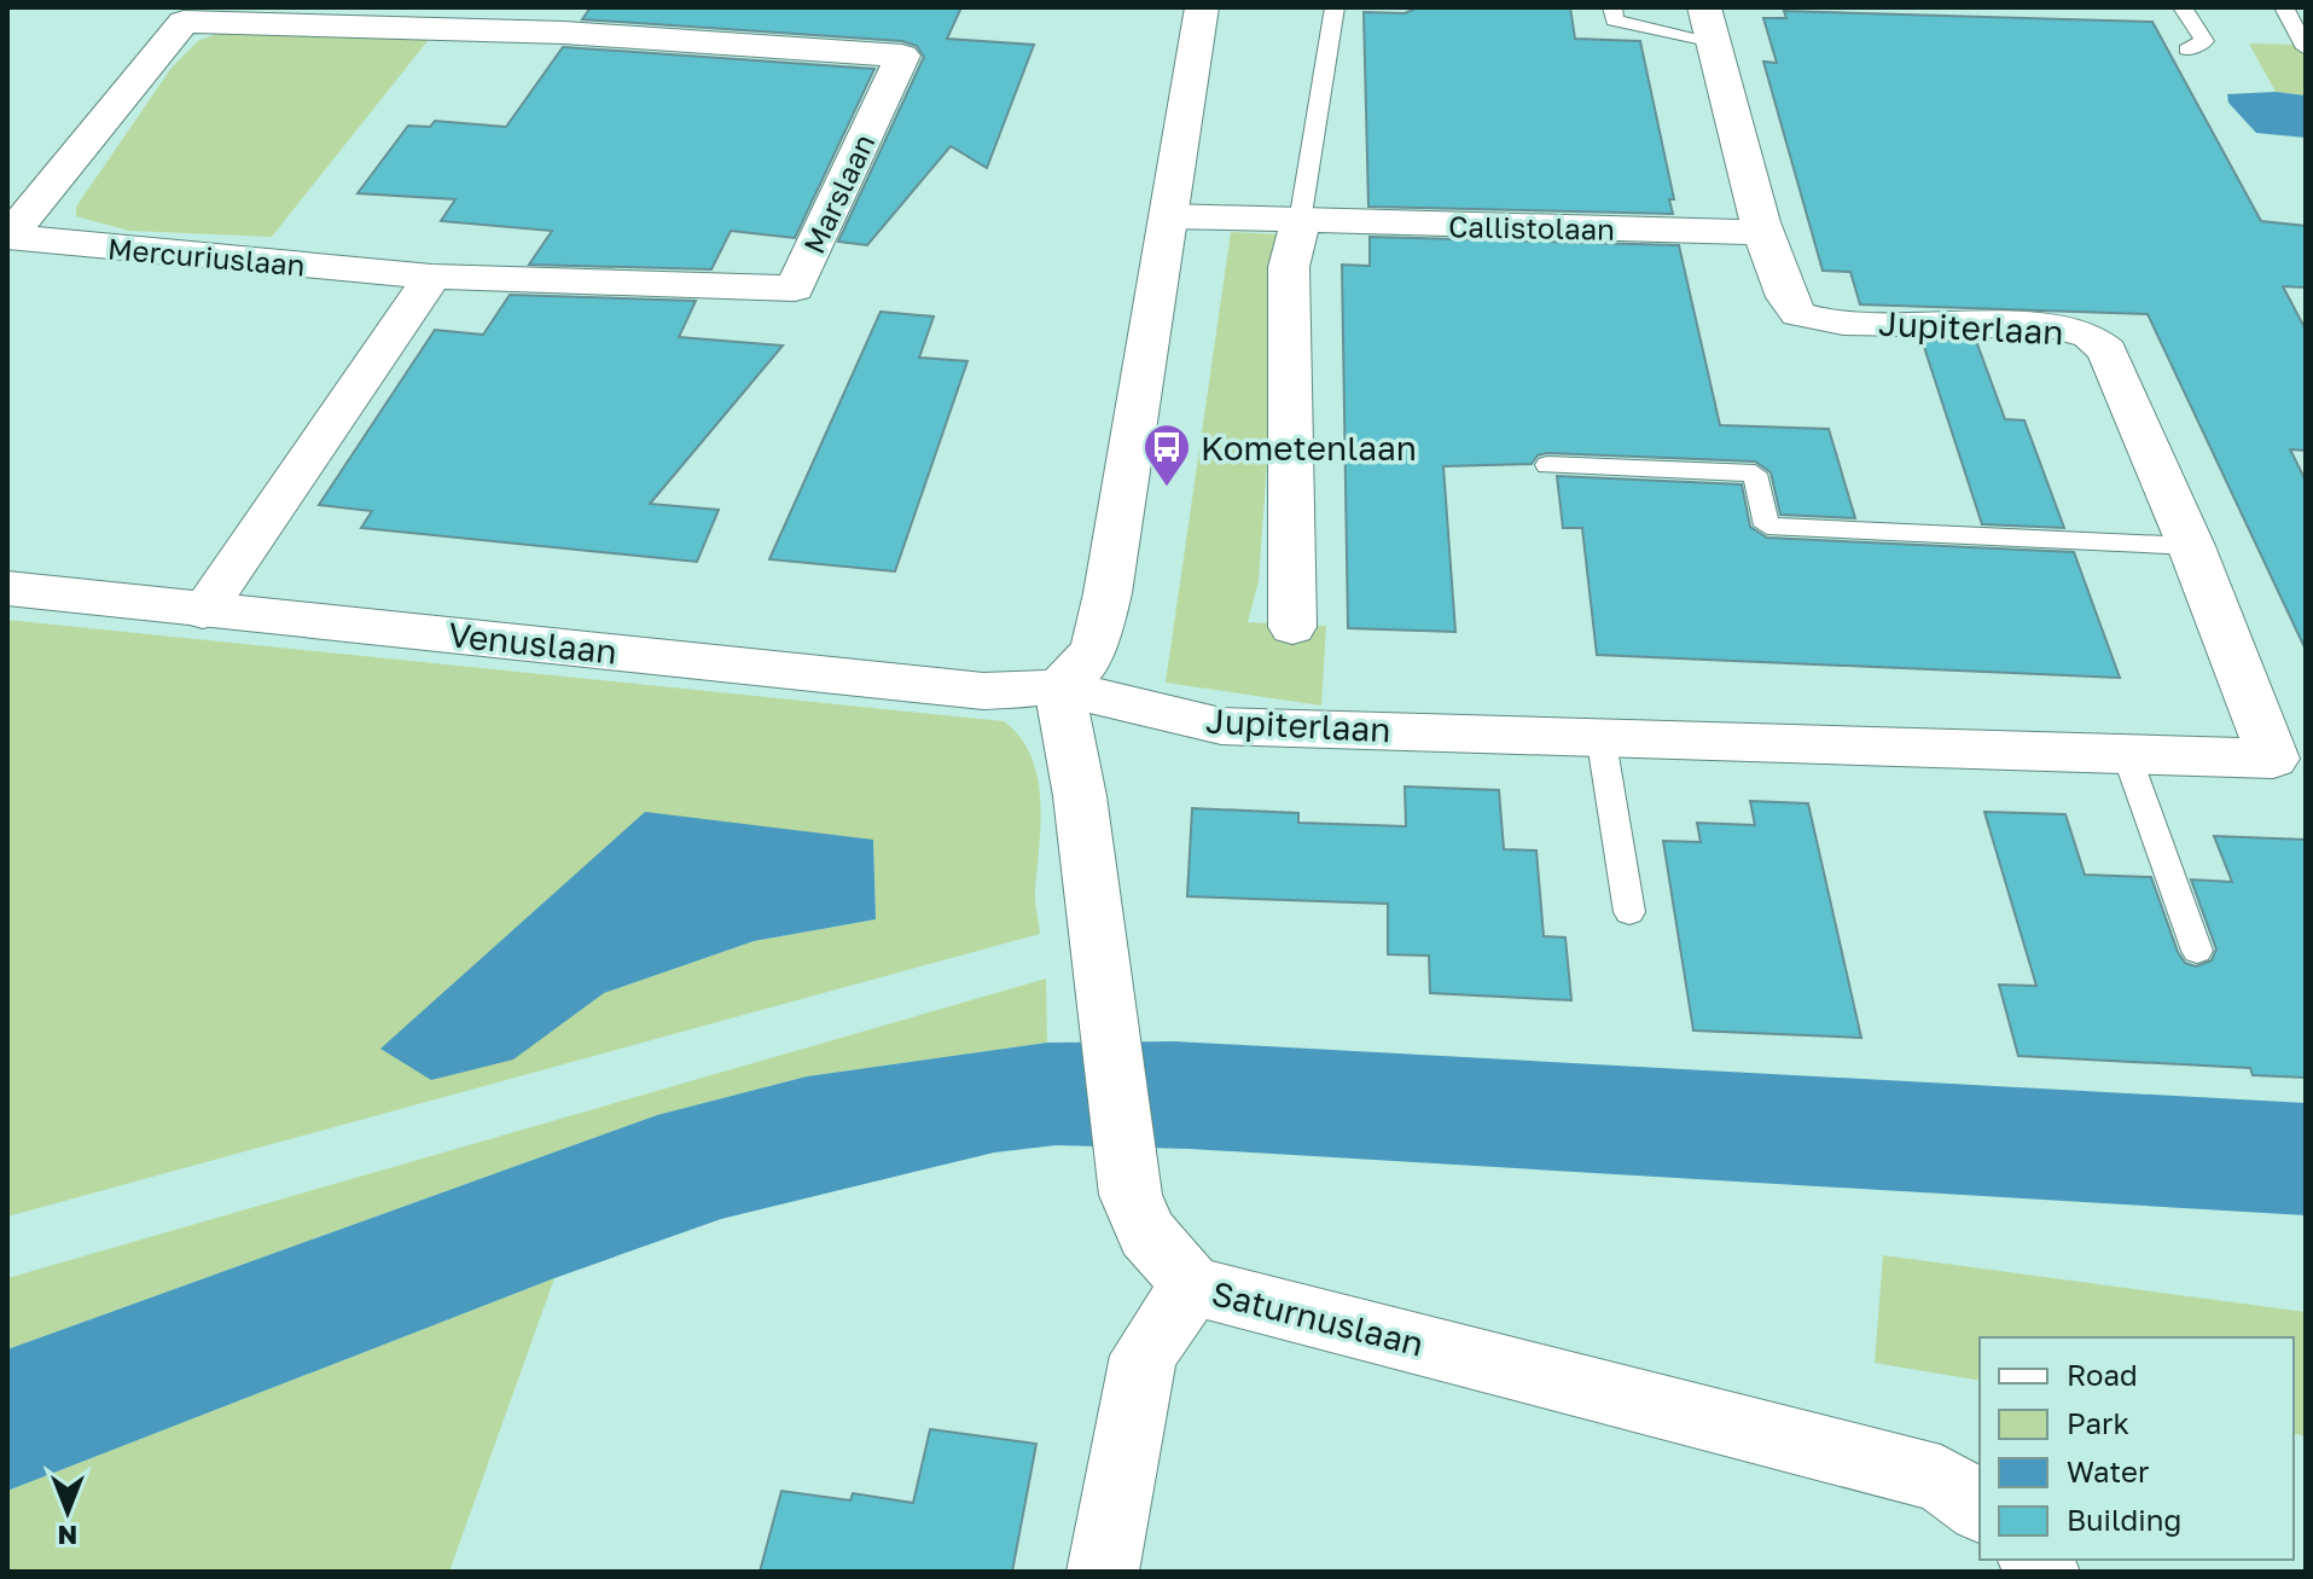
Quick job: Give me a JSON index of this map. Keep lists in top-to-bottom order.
{
  "streets": {
    "street": [
      "Marslaan",
      "Callistolaan",
      "Mercuriuslaan",
      "Jupiterlaan",
      "Venuslaan",
      "Saturnuslaan"
    ]
  },
  "crossings": [
    ["Marslaan", "Mercuriuslaan"],
    ["Callistolaan", "Jupiterlaan"],
    ["Jupiterlaan", "Venuslaan"],
    ["Jupiterlaan", "Saturnuslaan"],
    ["Venuslaan", "Saturnuslaan"]
  ],
  "places": {
    "bus stop": ["Kometenlaan"]
  },
  "legend": [
    "Road",
    "Park",
    "Water",
    "Building"
  ],
  "north": "bottom"
}
